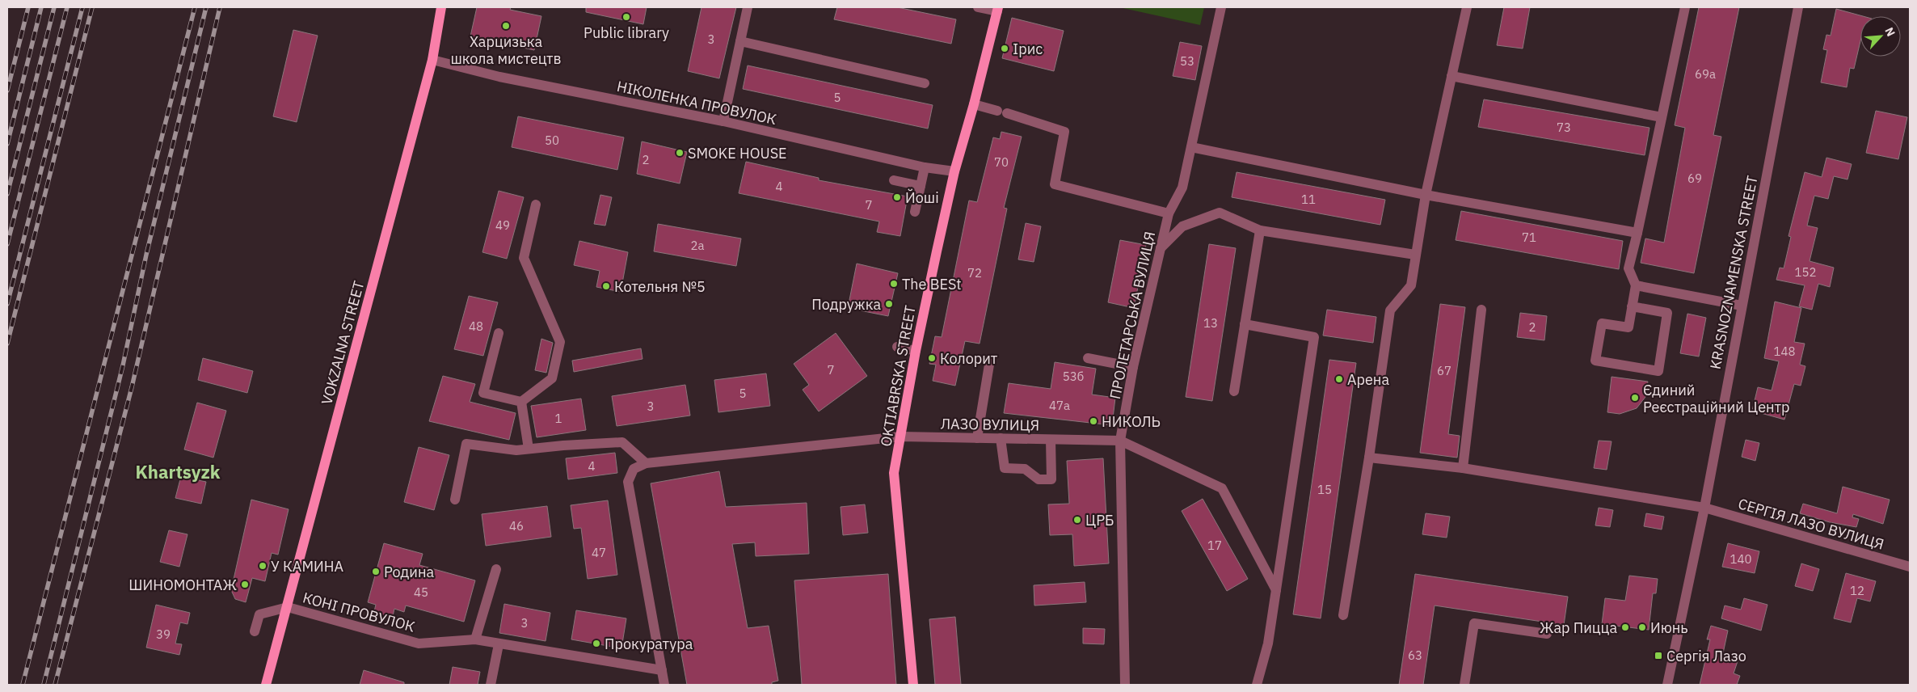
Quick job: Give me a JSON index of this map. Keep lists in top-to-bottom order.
{
  "streets": {
    "main road": ["VOKZALNA STREET", "OKTIABRSKA STREET"],
    "street": [
      "НІКОЛЕНКА ПРОВУЛОК",
      "KRASNOZNAMENSKA STREET",
      "ПРОЛЕТАРСЬКА ВУЛИЦЯ",
      "ЛАЗО ВУЛИЦЯ",
      "СЕРГІЯ ЛАЗО ВУЛИЦЯ",
      "КОНІ ПРОВУЛОК"
    ]
  },
  "crossings": [
    ["НІКОЛЕНКА ПРОВУЛОК", "VOKZALNA STREET"],
    ["НІКОЛЕНКА ПРОВУЛОК", "OKTIABRSKA STREET"],
    ["KRASNOZNAMENSKA STREET", "СЕРГІЯ ЛАЗО ВУЛИЦЯ"],
    ["ПРОЛЕТАРСЬКА ВУЛИЦЯ", "ЛАЗО ВУЛИЦЯ"],
    ["VOKZALNA STREET", "КОНІ ПРОВУЛОК"],
    ["OKTIABRSKA STREET", "ЛАЗО ВУЛИЦЯ"],
    ["ЛАЗО ВУЛИЦЯ", "КОНІ ПРОВУЛОК"]
  ],
  "districts": ["Khartsyzk"],
  "places": {
    "other": [
      "Public library",
      "Харцизька школа мистецтв",
      "Ірис",
      "SMOKE HOUSE",
      "Йоші",
      "The BESt",
      "Котельня №5",
      "Подружка",
      "Колорит",
      "Арена",
      "Єдиний Реєстраційний Центр",
      "НИКОЛЬ",
      "ЦРБ",
      "У КАМИНА",
      "Родина",
      "ШИНОМОНТАЖ",
      "Жар Пицца",
      "Июнь",
      "Прокуратура"
    ],
    "transit": ["Сергія Лазо"]
  },
  "house_numbers": [
    "3",
    "53",
    "69а",
    "5",
    "73",
    "50",
    "2",
    "70",
    "69",
    "4",
    "11",
    "7",
    "49",
    "71",
    "2а",
    "152",
    "72",
    "13",
    "48",
    "2",
    "148",
    "7",
    "67",
    "53б",
    "5",
    "47а",
    "3",
    "1",
    "4",
    "15",
    "46",
    "17",
    "47",
    "140",
    "12",
    "45",
    "3",
    "39",
    "63"
  ],
  "north": "top right"
}
